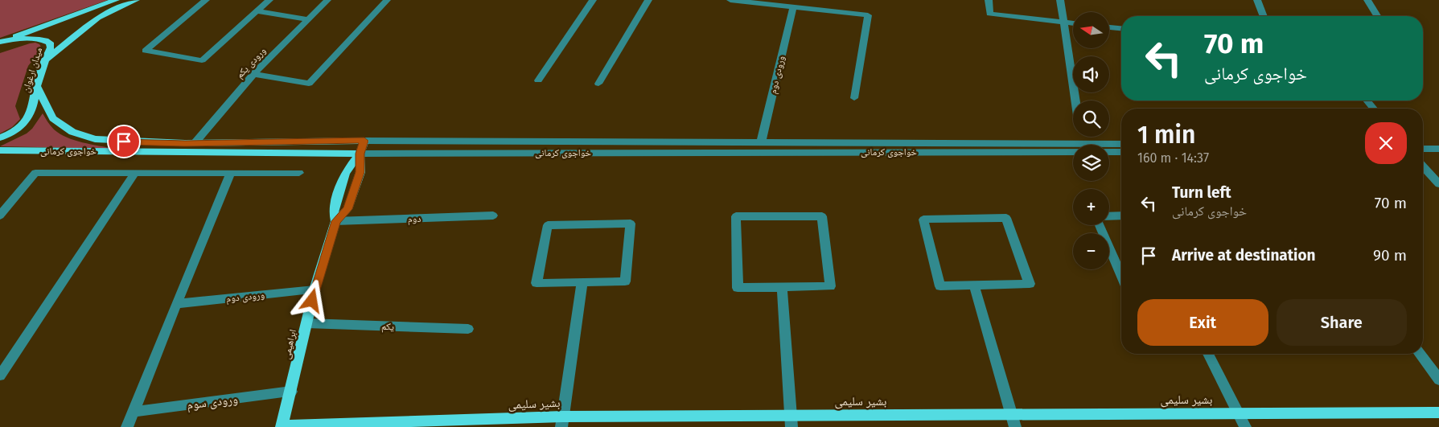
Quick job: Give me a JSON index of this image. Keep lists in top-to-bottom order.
{
  "streets": {
    "main road": [
      "میدان ارغوان",
      "خواجوی کرمانی",
      "ابراهیمی",
      "بشیر سلیمی"
    ],
    "street": [
      "ورودی یکم",
      "ورودی دوم",
      "دوم",
      "یکم",
      "ورودی سوم"
    ]
  },
  "crossings": [
    ["ورودی یکم", "خواجوی کرمانی"],
    ["میدان ارغوان", "خواجوی کرمانی"],
    ["ورودی دوم", "خواجوی کرمانی"],
    ["ورودی دوم", "ابراهیمی"],
    ["خواجوی کرمانی", "ابراهیمی"],
    ["دوم", "ابراهیمی"],
    ["یکم", "ابراهیمی"],
    ["ابراهیمی", "بشیر سلیمی"],
    ["ابراهیمی", "ورودی سوم"]
  ],
  "north": "left",
  "page": {
    "map_buttons": ["+", "−"],
    "turn": ["70 m", "خواجوی کرمانی"],
    "heading": ["1 min", "160 m · 14:37"],
    "list": [
      {
        "name": "Turn left",
        "note": "خواجوی کرمانی",
        "value": "70 m"
      },
      {
        "name": "Arrive at destination",
        "value": "90 m"
      }
    ],
    "buttons": ["Exit", "Share"]
  }
}
